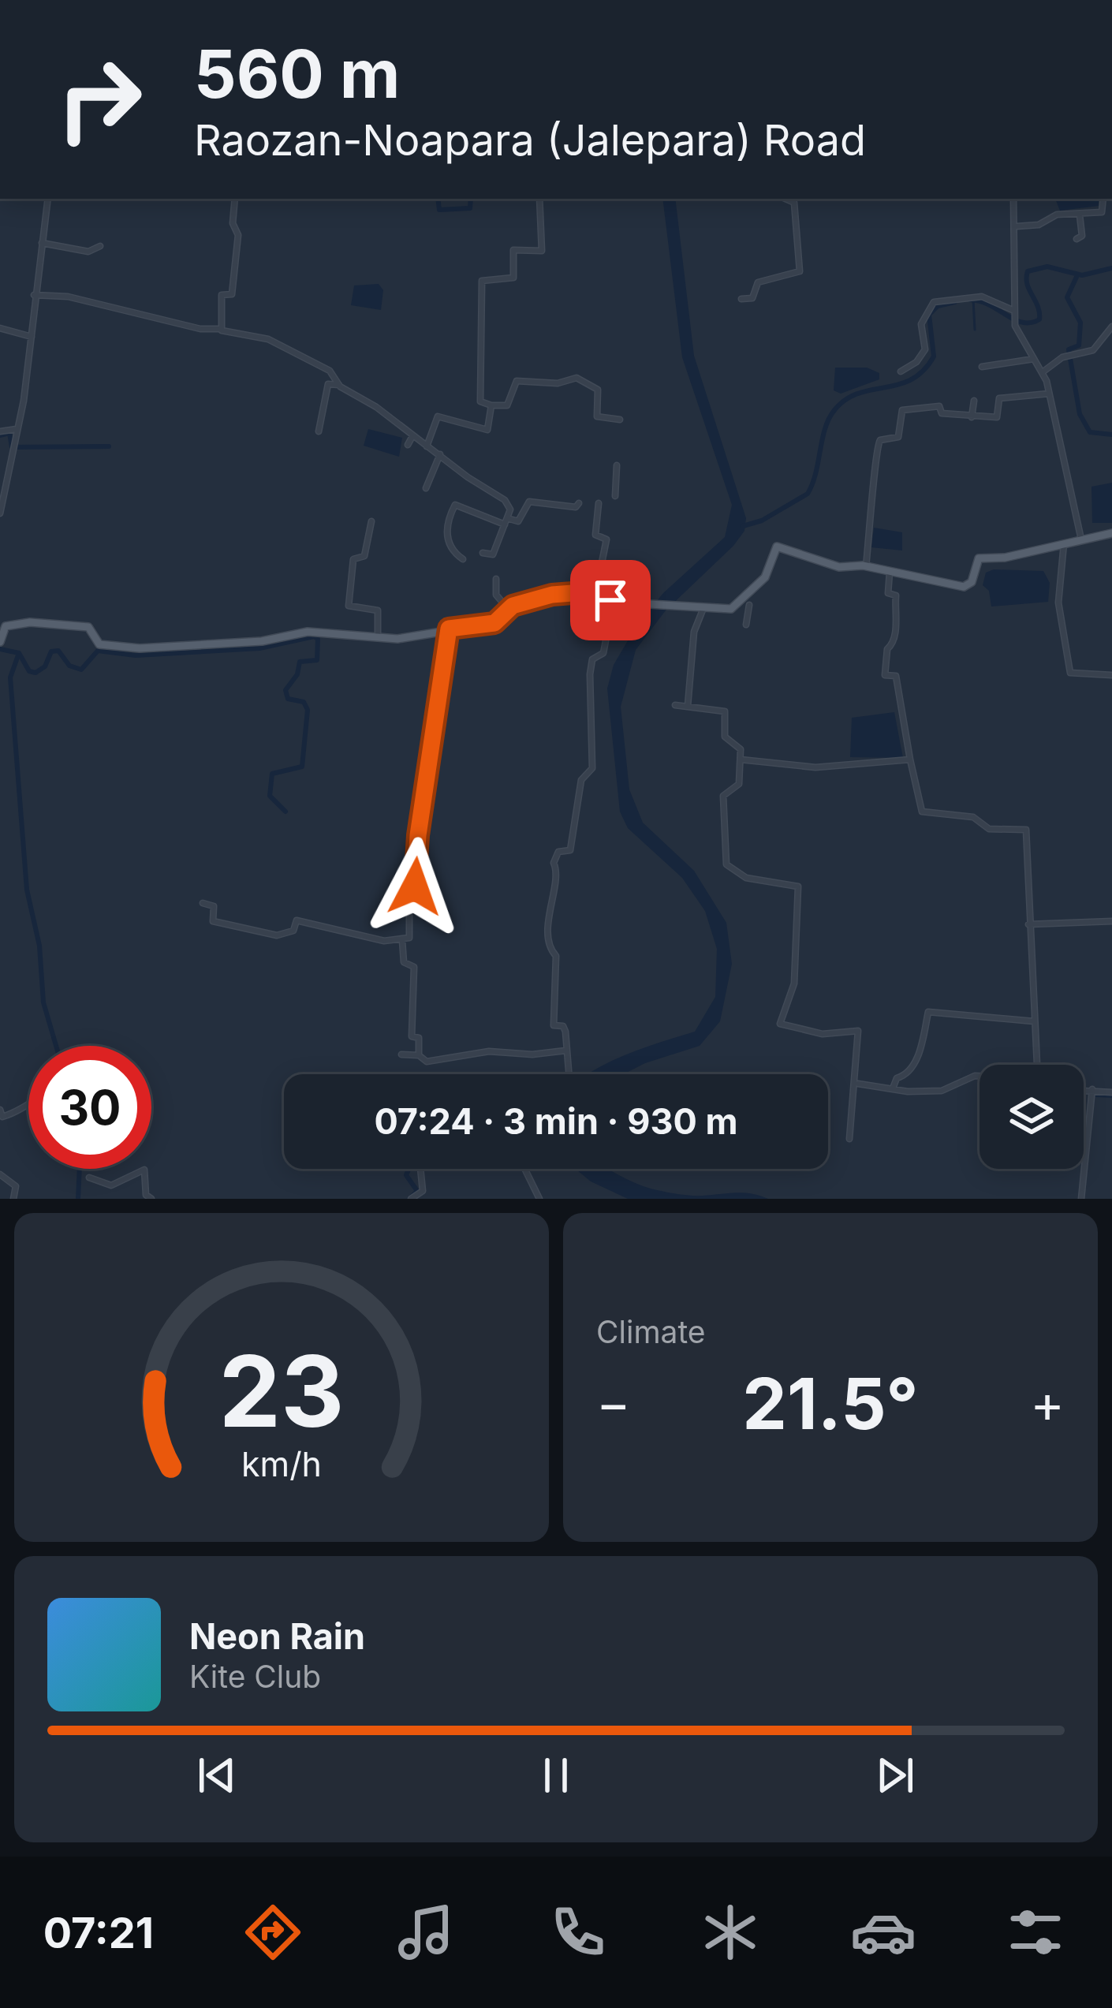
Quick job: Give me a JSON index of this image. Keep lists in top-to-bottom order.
{
  "page": {
    "turn": ["560 m", "Raozan-Noapara (Jalepara) Road"],
    "limit": "30",
    "trip": "07:24 · 3 min · 930 m",
    "tile": "Climate",
    "heat": ["−", "21.5°", "+"],
    "song": ["Neon Rain", "Kite Club"],
    "tabs": "07:21",
    "gauge": ["23", "km/h"]
  }
}
